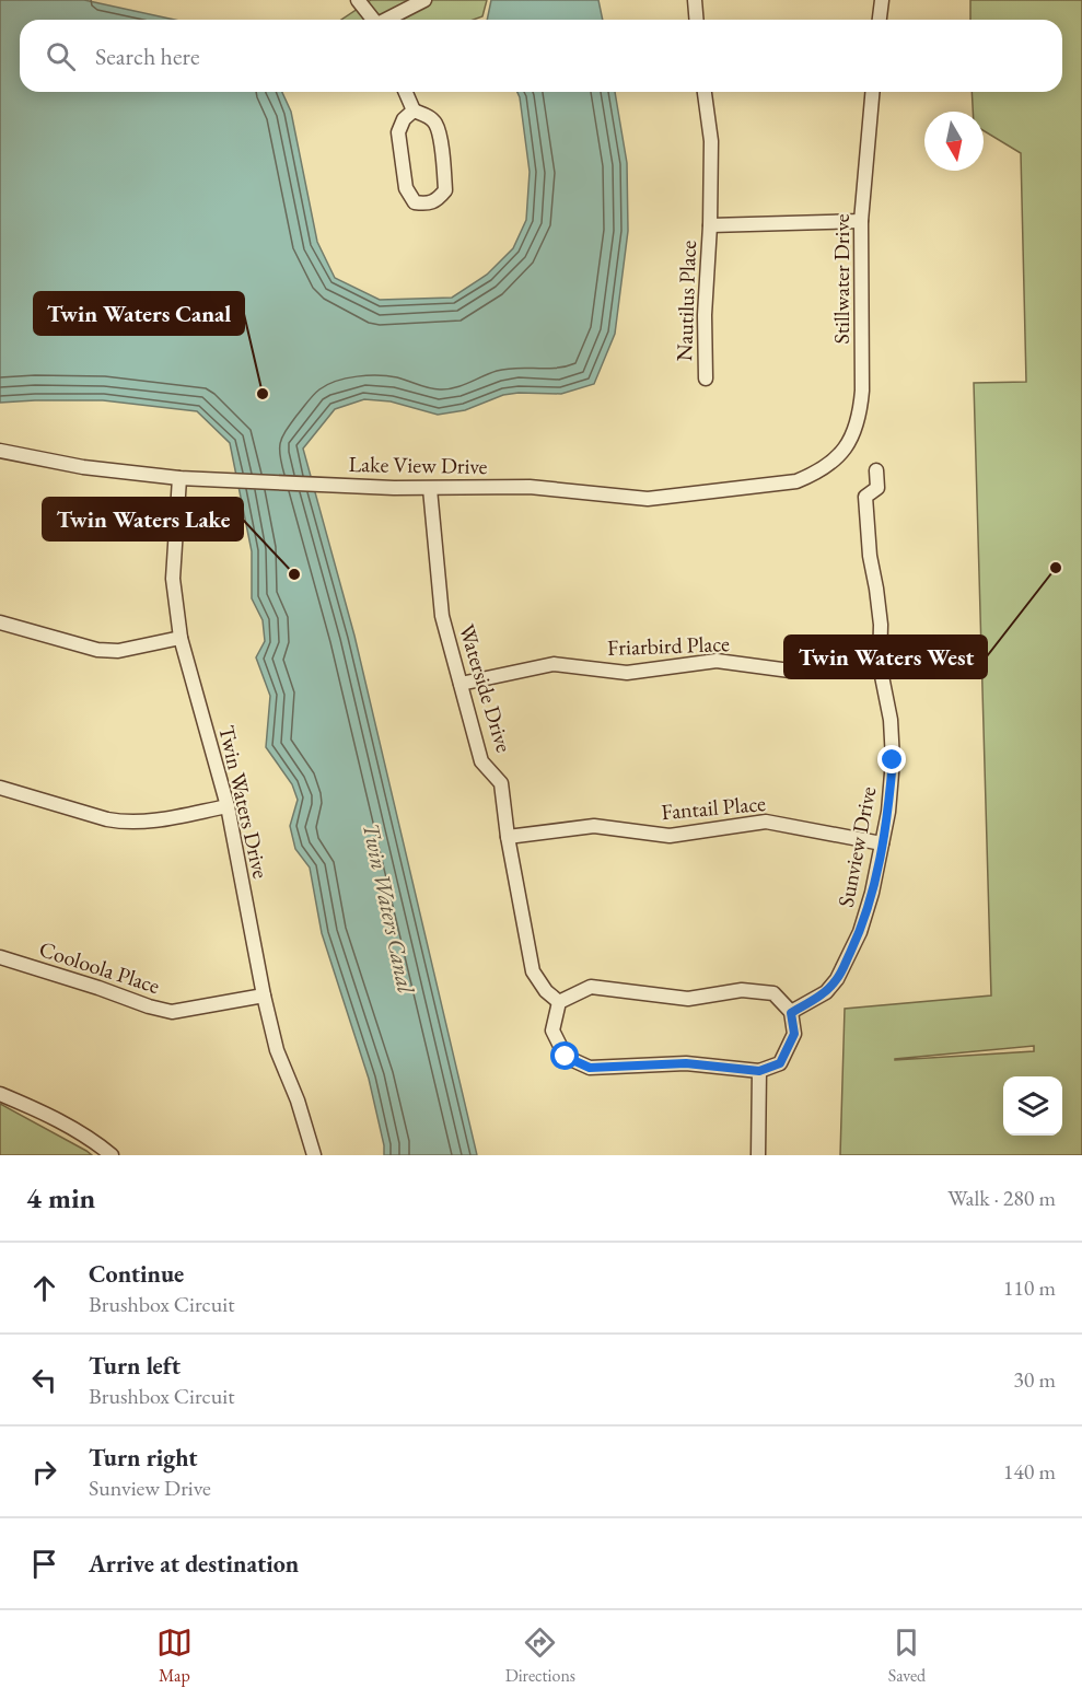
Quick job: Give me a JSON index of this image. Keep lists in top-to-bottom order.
{
  "streets": {
    "street": [
      "Stillwater Drive",
      "Nautilus Place",
      "Lake View Drive",
      "Friarbird Place",
      "Waterside Drive",
      "Twin Waters Drive",
      "Fantail Place",
      "Sunview Drive",
      "Cooloola Place"
    ]
  },
  "crossings": [
    ["Stillwater Drive", "Nautilus Place"],
    ["Stillwater Drive", "Lake View Drive"],
    ["Lake View Drive", "Waterside Drive"],
    ["Lake View Drive", "Twin Waters Drive"],
    ["Friarbird Place", "Waterside Drive"],
    ["Friarbird Place", "Sunview Drive"],
    ["Waterside Drive", "Fantail Place"],
    ["Twin Waters Drive", "Cooloola Place"],
    ["Fantail Place", "Sunview Drive"]
  ],
  "water": ["Twin Waters Canal"],
  "places": ["Twin Waters Canal", "Twin Waters West", "Twin Waters Lake"],
  "north": "bottom",
  "page": {
    "search": "Search here",
    "heading": ["4 min", "Walk · 280 m"],
    "list": [
      ["Continue", "Brushbox Circuit", "110 m"],
      ["Turn left", "Brushbox Circuit", "30 m"],
      ["Turn right", "Sunview Drive", "140 m"],
      "Arrive at destination"
    ],
    "nav": ["Map", "Directions", "Saved"]
  }
}
